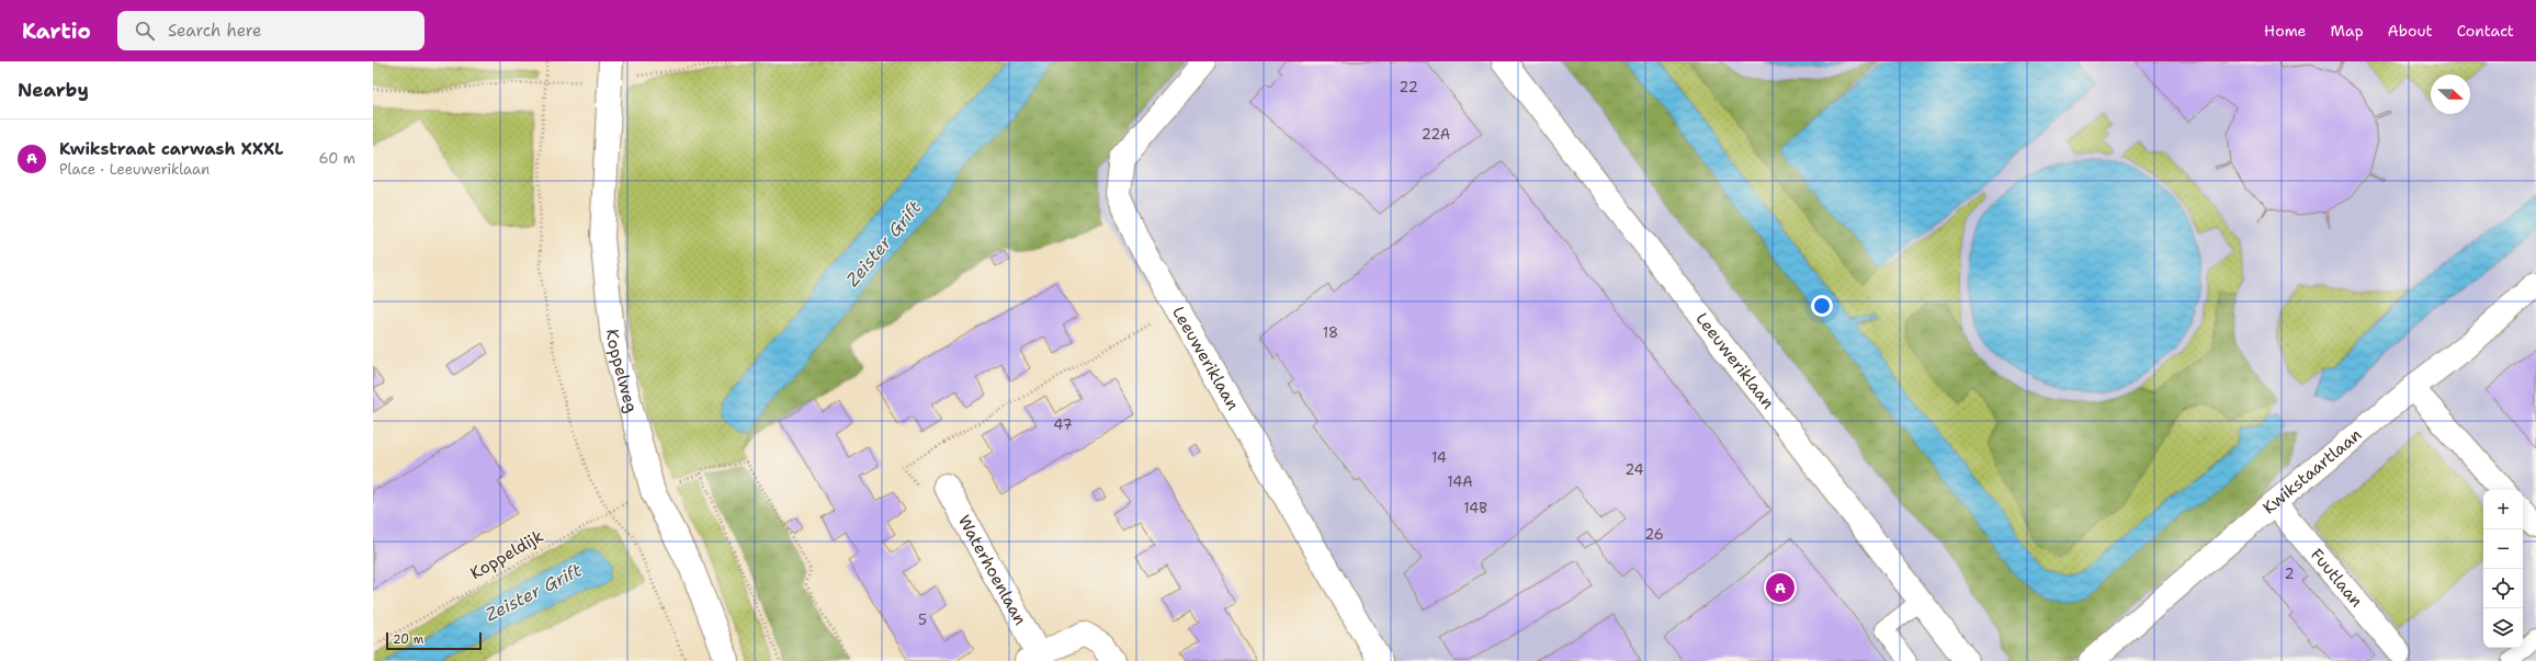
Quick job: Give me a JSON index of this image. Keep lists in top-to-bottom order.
{
  "streets": {
    "street": [
      "Leeuweriklaan",
      "Koppelweg",
      "Kwikstaartlaan",
      "Waterhoenlaan",
      "Fuutlaan"
    ],
    "path": ["Koppeldijk"]
  },
  "crossings": [
    ["Koppelweg", "Koppeldijk"],
    ["Kwikstaartlaan", "Fuutlaan"]
  ],
  "water": ["Zeister Grift"],
  "house_numbers": [
    "22",
    "22A",
    "18",
    "47",
    "14",
    "24",
    "14A",
    "14B",
    "26",
    "2",
    "5"
  ],
  "scale_bar": "20 m",
  "north": "right",
  "page": {
    "header": "Kartio",
    "search": "Search here",
    "nav": [
      "Home",
      "Map",
      "About",
      "Contact"
    ],
    "heading": "Nearby",
    "list": [
      {
        "mark": "A",
        "name": "Kwikstraat carwash XXXL",
        "note": "Place · Leeuweriklaan",
        "value": "60 m"
      }
    ],
    "map_buttons": ["+", "−"],
    "pins": "A",
    "scale": "20 m"
  }
}
